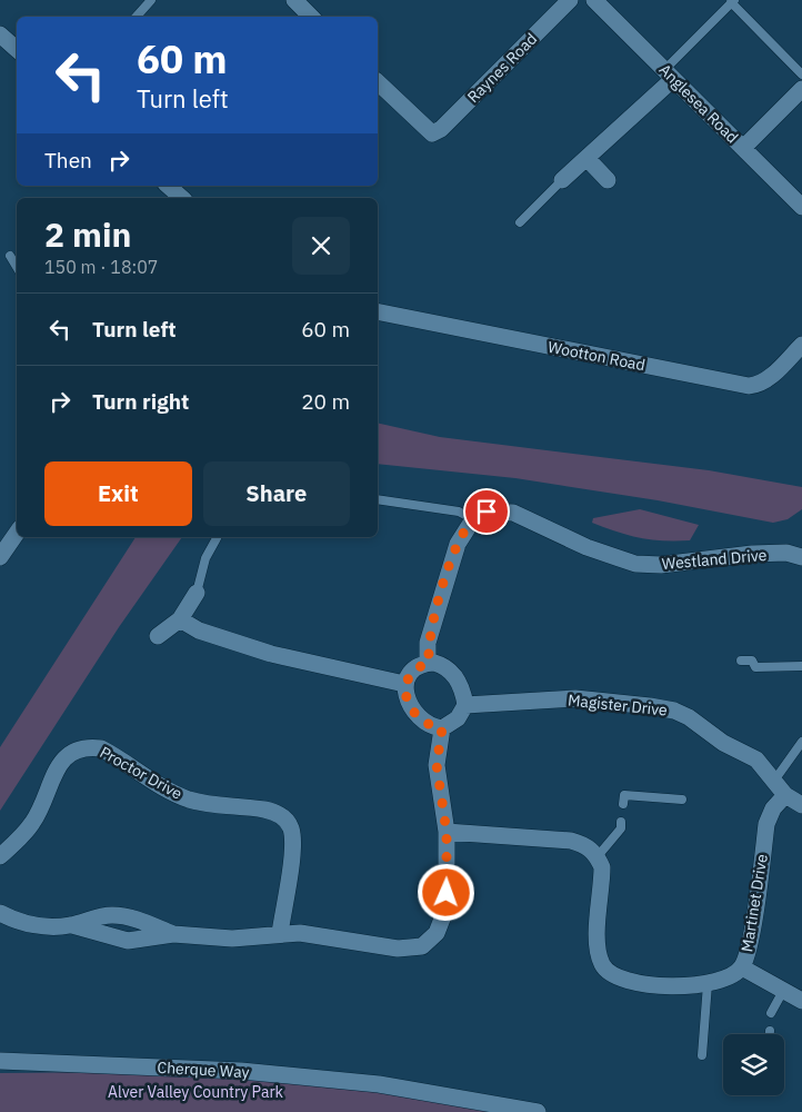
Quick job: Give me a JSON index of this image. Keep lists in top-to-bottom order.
{
  "streets": {
    "street": [
      "Raynes Road",
      "Anglesea Road",
      "Wootton Road",
      "Westland Drive",
      "Magister Drive",
      "Proctor Drive",
      "Martinet Drive",
      "Cherque Way"
    ]
  },
  "crossings": [
    ["Magister Drive", "Martinet Drive"]
  ],
  "parks": ["Alver Valley Country Park"],
  "page": {
    "turn": ["60 m", "Turn left"],
    "then": "Then",
    "heading": ["2 min", "150 m · 18:07"],
    "list": [
      {
        "name": "Turn left",
        "value": "60 m"
      },
      {
        "name": "Turn right",
        "value": "20 m"
      }
    ],
    "buttons": ["Exit", "Share"]
  }
}
